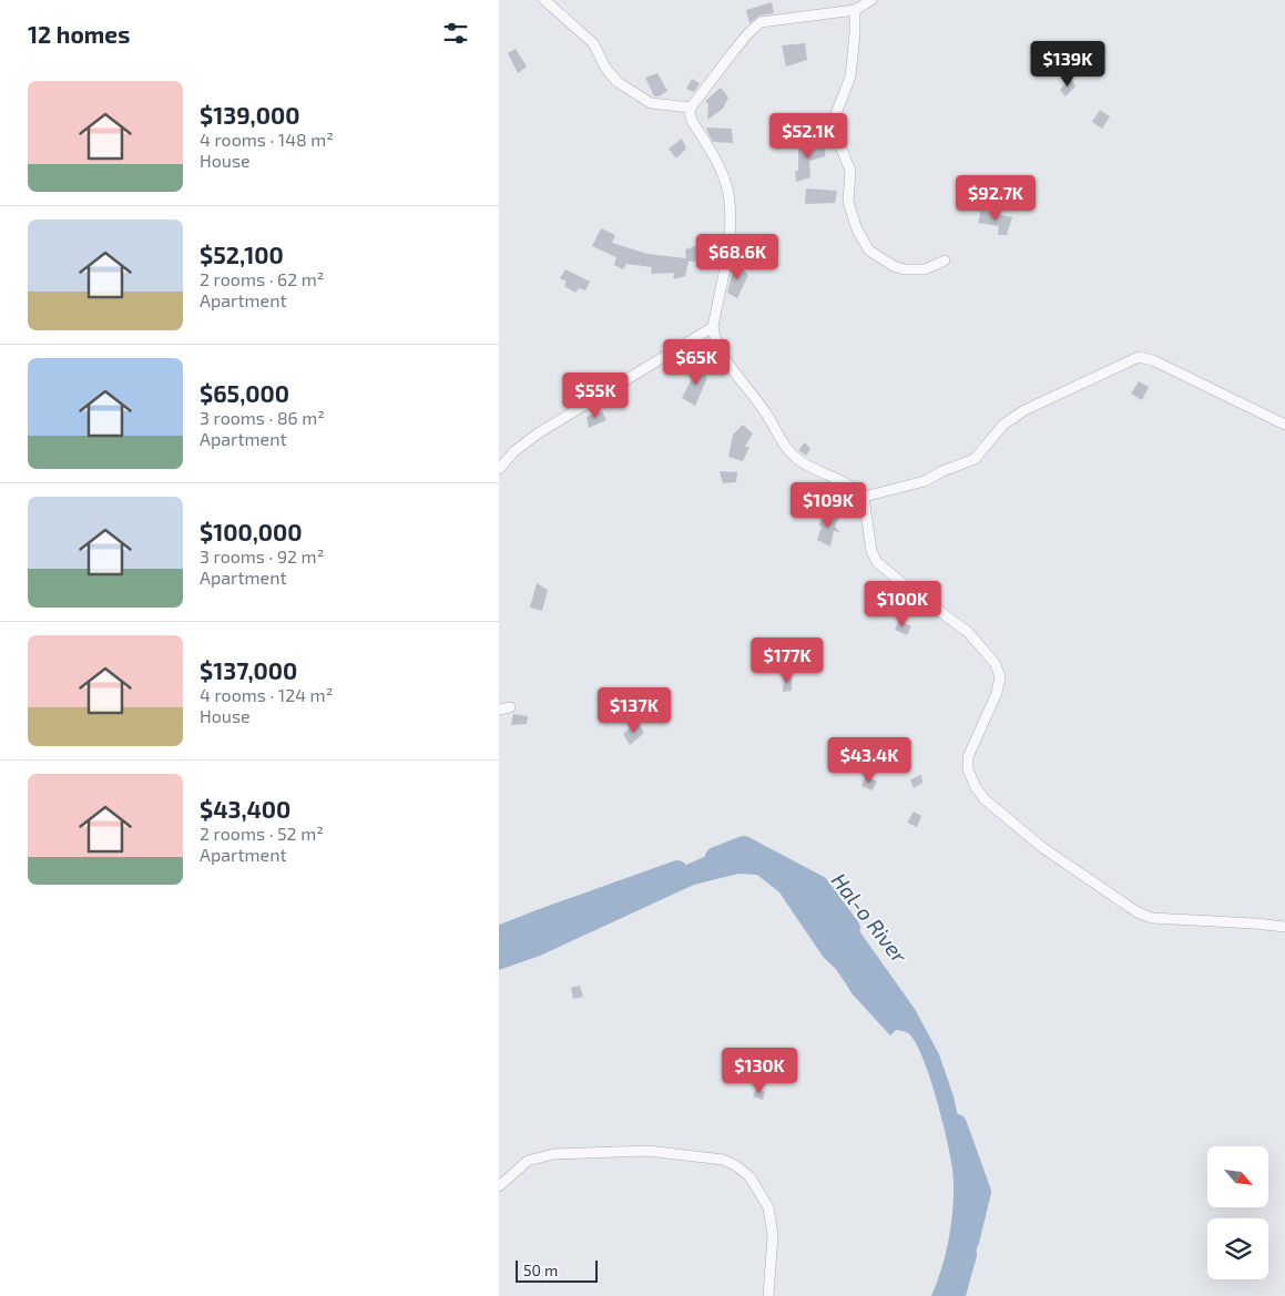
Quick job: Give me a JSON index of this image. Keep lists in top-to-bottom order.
{
  "water": ["Hal-o River"],
  "scale_bar": "50 m",
  "north": "bottom right",
  "page": {
    "heading": "12 homes",
    "price": [
      "$139K",
      "$52.1K",
      "$92.7K",
      "$68.6K",
      "$65K",
      "$55K",
      "$109K",
      "$100K",
      "$177K",
      "$137K",
      "$43.4K",
      "$130K"
    ],
    "list": [
      {
        "name": "$139,000",
        "note": "4 rooms · 148 m² · House"
      },
      {
        "name": "$52,100",
        "note": "2 rooms · 62 m² · Apartment"
      },
      {
        "name": "$65,000",
        "note": "3 rooms · 86 m² · Apartment"
      },
      {
        "name": "$100,000",
        "note": "3 rooms · 92 m² · Apartment"
      },
      {
        "name": "$137,000",
        "note": "4 rooms · 124 m² · House"
      },
      {
        "name": "$43,400",
        "note": "2 rooms · 52 m² · Apartment"
      }
    ],
    "scale": "50 m"
  }
}
